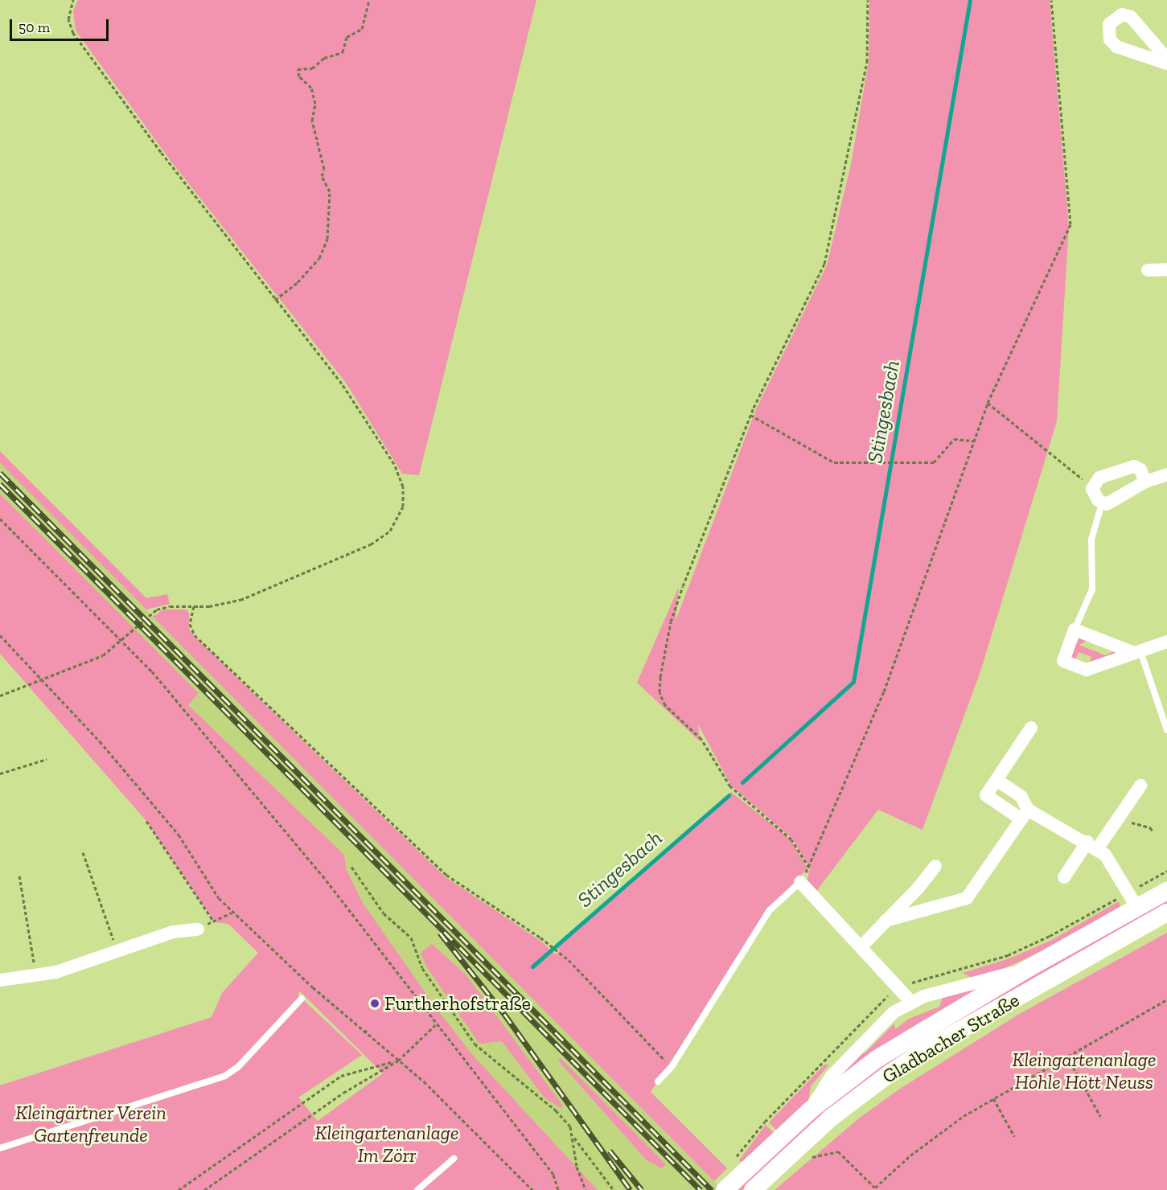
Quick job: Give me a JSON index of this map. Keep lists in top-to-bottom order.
{
  "streets": {
    "main road": ["Gladbacher Straße"]
  },
  "water": ["Stingesbach"],
  "parks": ["Kleingartenanlage Hohle Hött Neuss", "Kleingärtner Verein Gartenfreunde", "Kleingartenanlage Im Zörr"],
  "places": ["Furtherhofstraße"],
  "scale_bar": "50 m"
}
